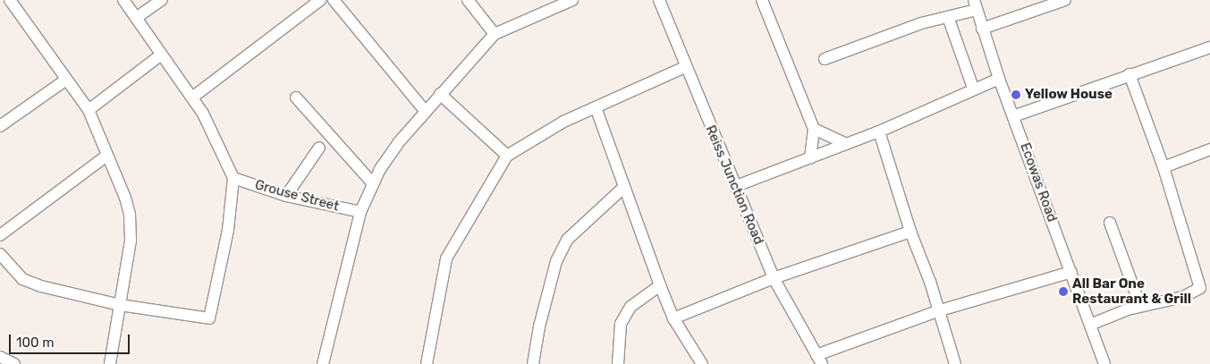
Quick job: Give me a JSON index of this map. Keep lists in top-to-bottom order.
{
  "streets": {
    "street": ["Ecowas Road", "Reiss Junction Road", "Grouse Street"]
  },
  "places": ["Yellow House", "All Bar One Restaurant & Grill"],
  "scale_bar": "100 m"
}
